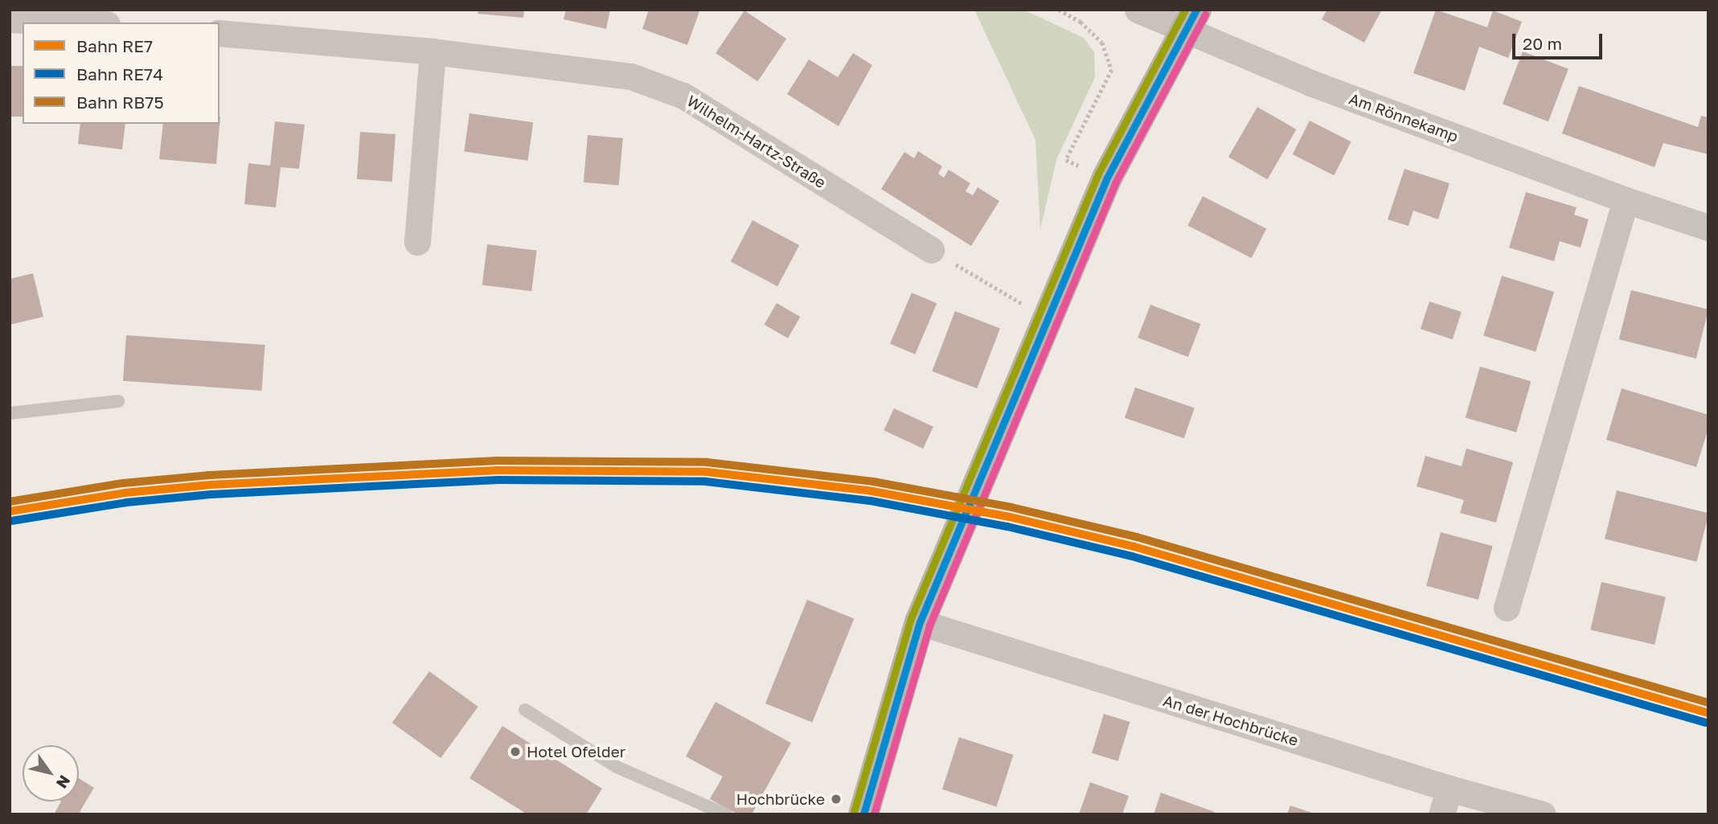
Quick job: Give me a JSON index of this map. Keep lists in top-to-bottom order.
{
  "streets": {
    "street": ["Am Rönnekamp", "Wilhelm-Hartz-Straße", "An der Hochbrücke"]
  },
  "places": ["Hotel Ofelder", "Hochbrücke"],
  "lines": ["rail line RB75", "rail line RE7", "rail line RE74"],
  "legend": ["Bahn RE7", "Bahn RE74", "Bahn RB75"],
  "scale_bar": "20 m",
  "north": "bottom right"
}
